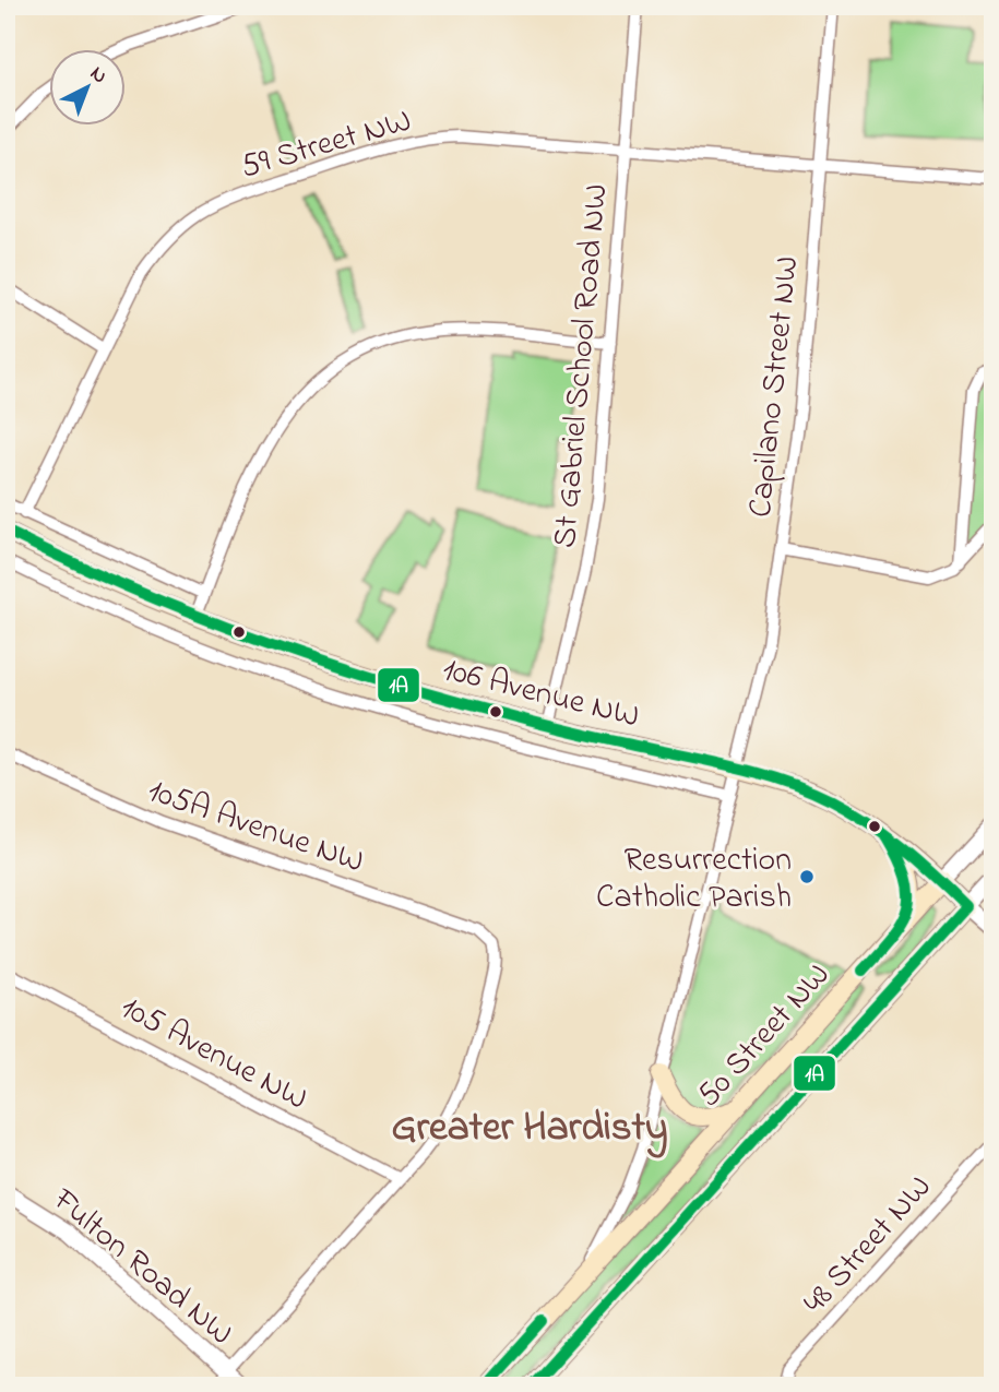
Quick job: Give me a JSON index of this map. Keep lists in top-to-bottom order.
{
  "streets": {
    "main road": ["106 Avenue NW", "50 Street NW"],
    "street": [
      "59 Street NW",
      "St Gabriel School Road NW",
      "Capilano Street NW",
      "105A Avenue NW",
      "105 Avenue NW",
      "48 Street NW",
      "Fulton Road NW"
    ]
  },
  "crossings": [
    ["59 Street NW", "St Gabriel School Road NW"],
    ["59 Street NW", "Capilano Street NW"],
    ["St Gabriel School Road NW", "106 Avenue NW"],
    ["Capilano Street NW", "106 Avenue NW"],
    ["Capilano Street NW", "50 Street NW"],
    ["106 Avenue NW", "50 Street NW"],
    ["105A Avenue NW", "105 Avenue NW"]
  ],
  "districts": ["Greater Hardisty"],
  "places": ["Resurrection Catholic Parish"],
  "lines": ["transit line 1A"],
  "north": "top right"
}
